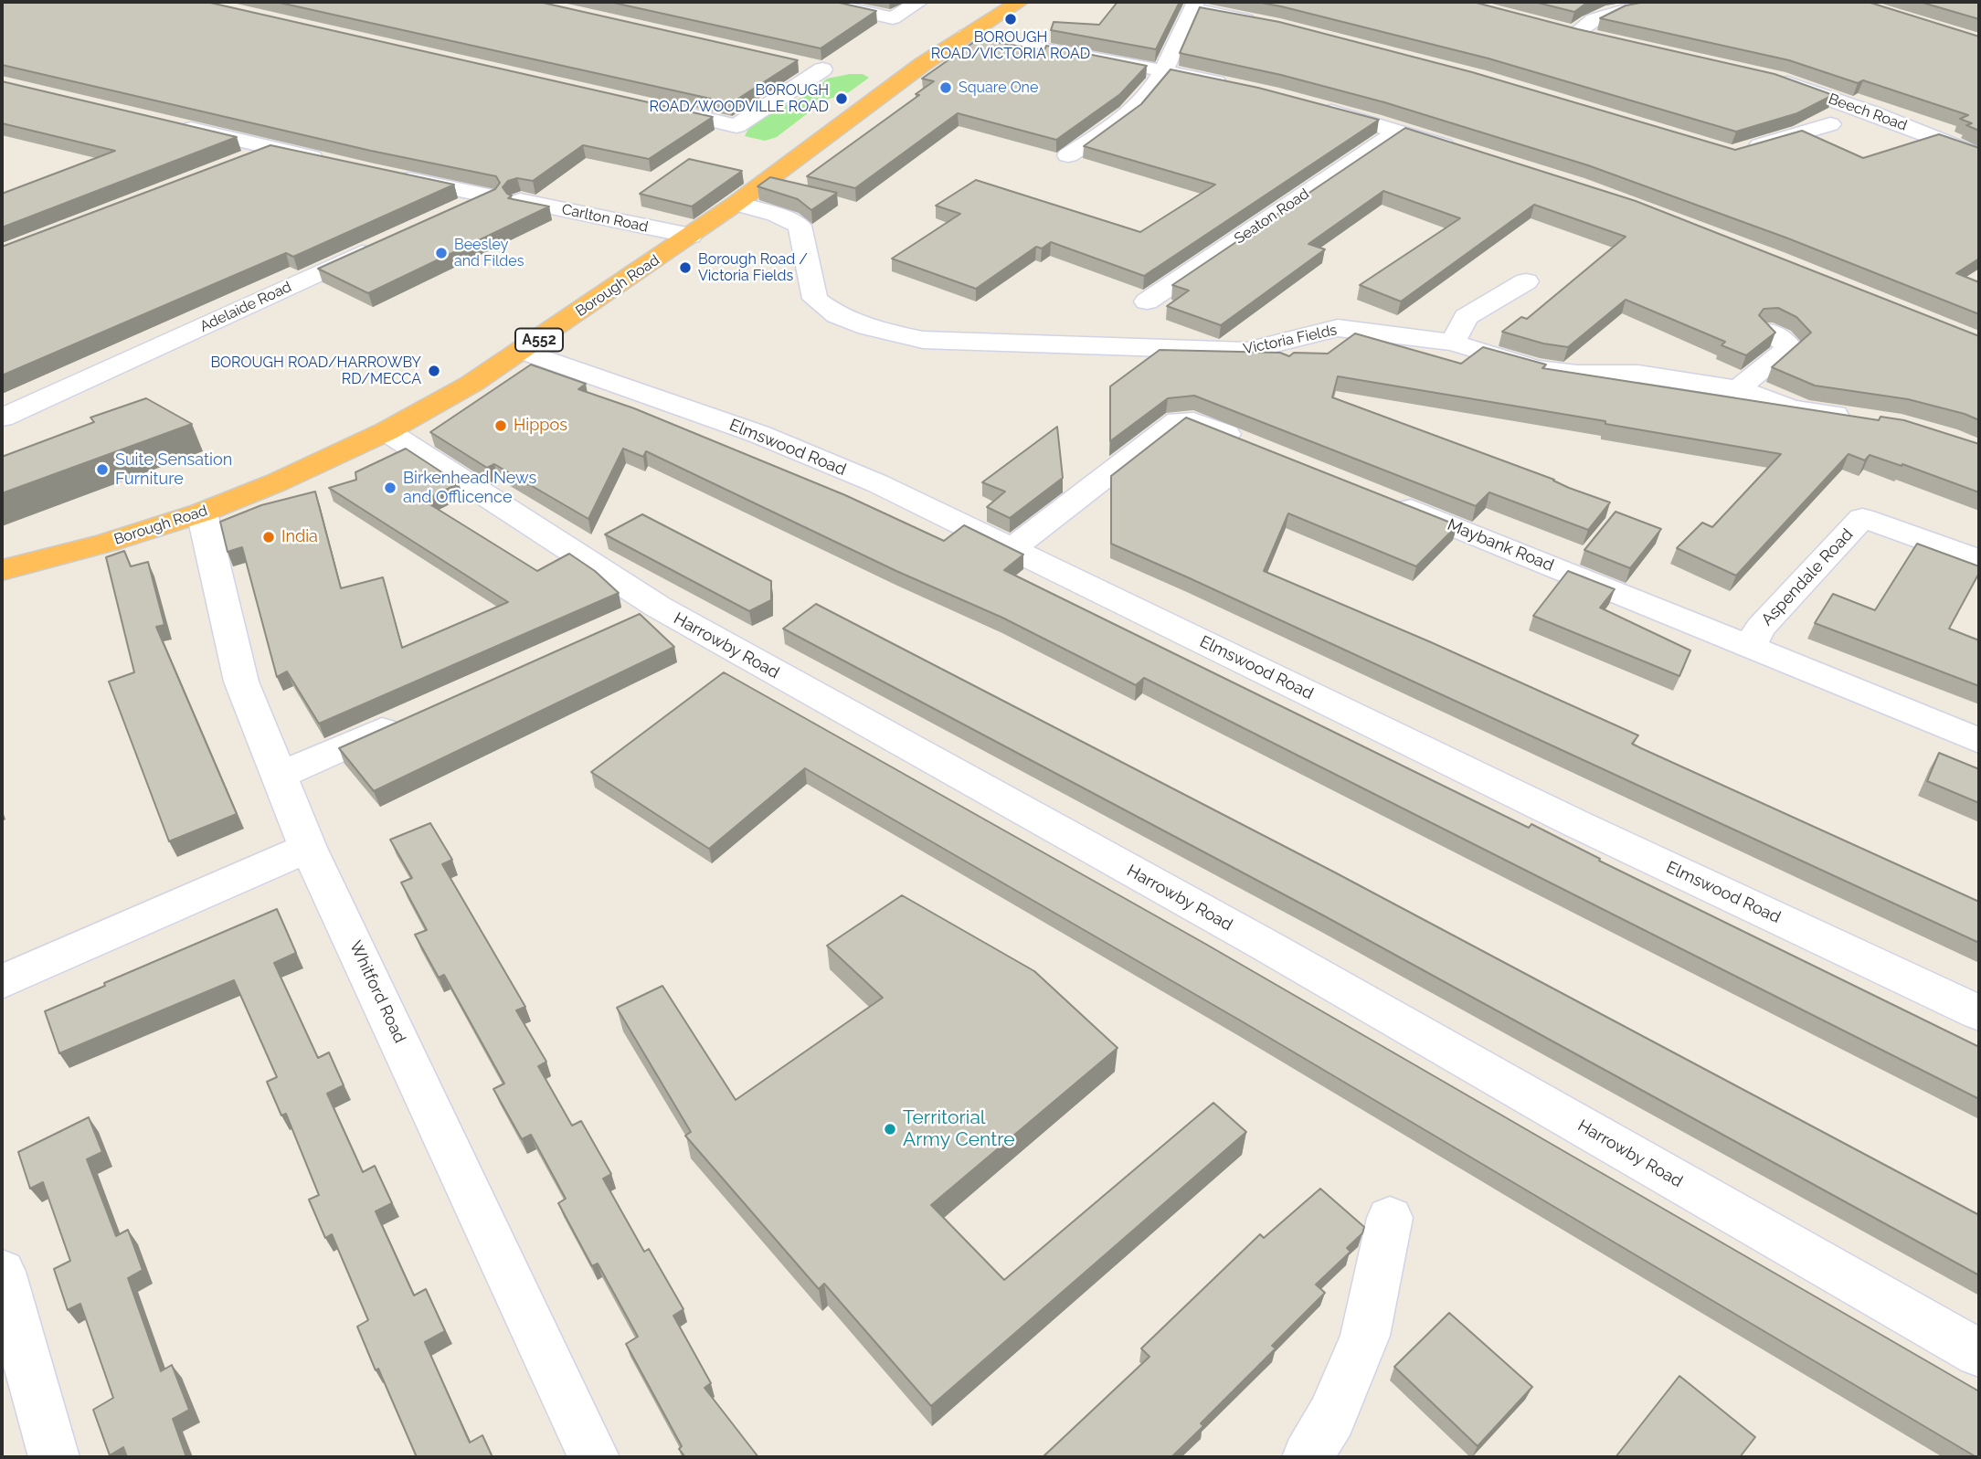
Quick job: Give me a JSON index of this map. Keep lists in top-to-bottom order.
{
  "streets": {
    "highway": ["Borough Road", "A552"],
    "street": [
      "Beech Road",
      "Seaton Road",
      "Carlton Road",
      "Adelaide Road",
      "Victoria Fields",
      "Elmswood Road",
      "Maybank Road",
      "Aspendale Road",
      "Harrowby Road",
      "Whitford Road"
    ]
  },
  "crossings": [
    ["Carlton Road", "Borough Road"],
    ["Borough Road", "Victoria Fields"],
    ["Borough Road", "Elmswood Road"],
    ["Borough Road", "Harrowby Road"],
    ["Borough Road", "Whitford Road"],
    ["Maybank Road", "Aspendale Road"]
  ],
  "places": [
    "BOROUGH ROAD/VICTORIA ROAD",
    "Square One",
    "BOROUGH ROAD/WOODVILLE ROAD",
    "Beesley and Fildes",
    "Borough Road / Victoria Fields",
    "BOROUGH ROAD/HARROWBY RD/MECCA",
    "Hippos",
    "Suite Sensation Furniture",
    "Birkenhead News and Offlicence",
    "India",
    "Territorial Army Centre"
  ]
}
